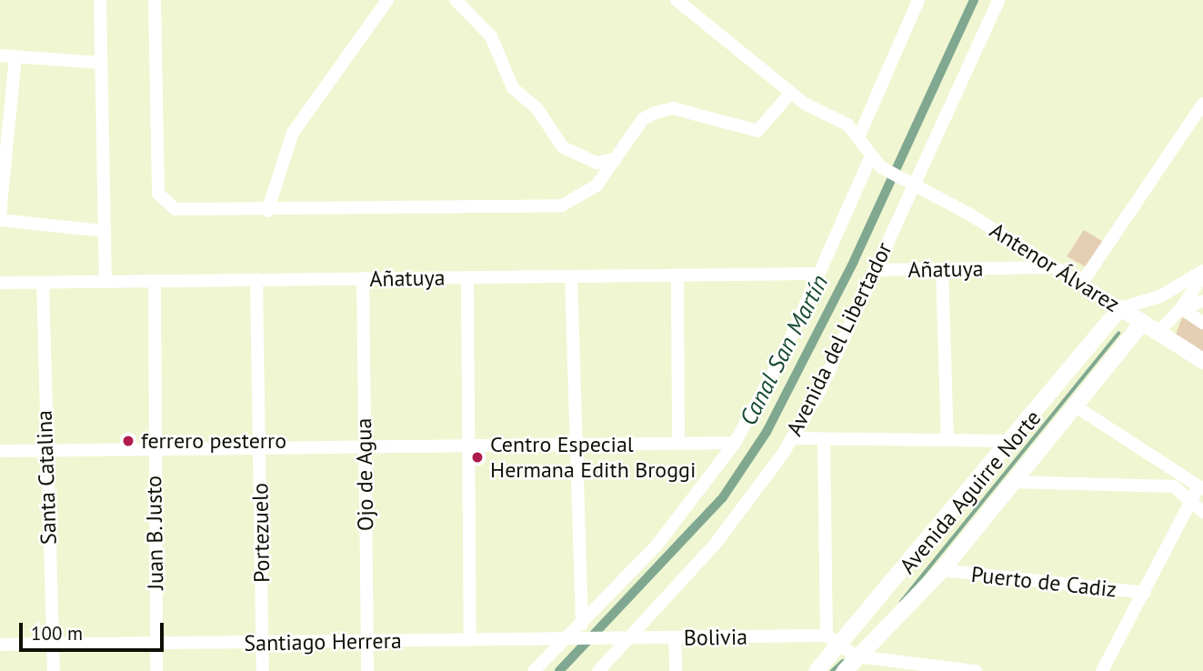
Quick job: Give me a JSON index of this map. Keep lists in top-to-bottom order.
{
  "streets": {
    "main road": ["Antenor Álvarez", "Avenida Aguirre Norte"],
    "street": [
      "Añatuya",
      "Avenida del Libertador",
      "Ojo de Agua",
      "Santa Catalina",
      "Juan B. Justo",
      "Portezuelo",
      "Puerto de Cadiz",
      "Bolivia",
      "Santiago Herrera"
    ]
  },
  "crossings": [
    ["Antenor Álvarez", "Añatuya"],
    ["Antenor Álvarez", "Avenida del Libertador"],
    ["Antenor Álvarez", "Avenida Aguirre Norte"],
    ["Añatuya", "Avenida del Libertador"],
    ["Añatuya", "Ojo de Agua"],
    ["Añatuya", "Santa Catalina"],
    ["Añatuya", "Juan B. Justo"],
    ["Añatuya", "Portezuelo"],
    ["Avenida del Libertador", "Bolivia"],
    ["Avenida del Libertador", "Santiago Herrera"],
    ["Ojo de Agua", "Santiago Herrera"],
    ["Santa Catalina", "Santiago Herrera"],
    ["Avenida Aguirre Norte", "Puerto de Cadiz"],
    ["Avenida Aguirre Norte", "Bolivia"],
    ["Juan B. Justo", "Santiago Herrera"],
    ["Portezuelo", "Santiago Herrera"],
    ["Bolivia", "Santiago Herrera"]
  ],
  "water": ["Canal San Martín"],
  "places": ["ferrero pesterro", "Centro Especial Hermana Edith Broggi"],
  "scale_bar": "100 m"
}
